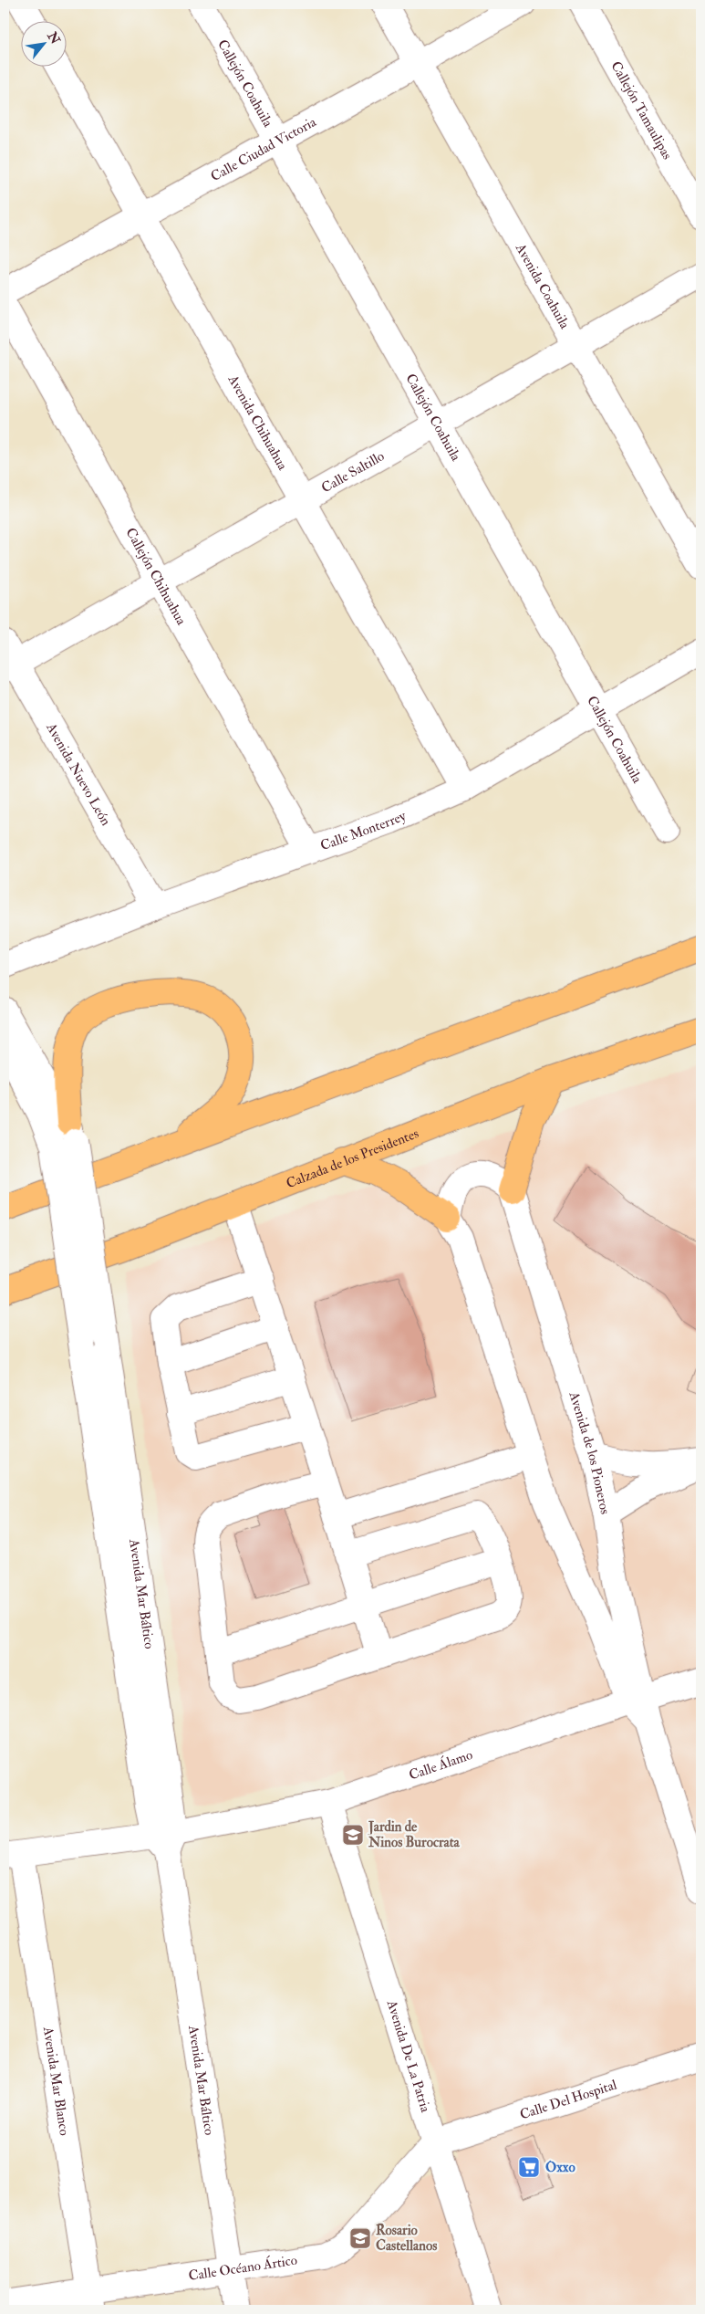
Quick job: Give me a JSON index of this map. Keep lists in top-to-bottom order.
{
  "streets": {
    "highway": ["Calzada de los Presidentes"],
    "street": [
      "Callejón Coahuila",
      "Callejón Tamaulipas",
      "Calle Ciudad Victoria",
      "Avenida Coahuila",
      "Avenida Chihuahua",
      "Calle Saltillo",
      "Callejón Chihuahua",
      "Avenida Nuevo León",
      "Calle Monterrey",
      "Avenida de los Pioneros",
      "Avenida Mar Báltico",
      "Calle Álamo",
      "Avenida De La Patria",
      "Avenida Mar Blanco",
      "Calle Del Hospital",
      "Calle Océano Ártico"
    ]
  },
  "crossings": [
    ["Callejón Coahuila", "Calle Ciudad Victoria"],
    ["Callejón Coahuila", "Calle Saltillo"],
    ["Callejón Coahuila", "Calle Monterrey"],
    ["Calle Ciudad Victoria", "Avenida Coahuila"],
    ["Calle Ciudad Victoria", "Avenida Chihuahua"],
    ["Avenida Coahuila", "Calle Saltillo"],
    ["Avenida Chihuahua", "Calle Saltillo"],
    ["Avenida Chihuahua", "Calle Monterrey"],
    ["Calle Saltillo", "Callejón Chihuahua"],
    ["Calle Saltillo", "Avenida Nuevo León"],
    ["Callejón Chihuahua", "Calle Monterrey"],
    ["Avenida Nuevo León", "Calle Monterrey"],
    ["Avenida de los Pioneros", "Calle Álamo"],
    ["Avenida Mar Báltico", "Calle Álamo"],
    ["Avenida Mar Báltico", "Calle Océano Ártico"],
    ["Calle Álamo", "Avenida De La Patria"],
    ["Calle Álamo", "Avenida Mar Blanco"],
    ["Avenida De La Patria", "Calle Del Hospital"],
    ["Avenida De La Patria", "Calle Océano Ártico"],
    ["Avenida Mar Blanco", "Calle Océano Ártico"],
    ["Calle Del Hospital", "Calle Océano Ártico"]
  ],
  "places": {
    "school or university": ["Jardin de Ninos Burocrata", "Rosario Castellanos"],
    "supermarket": ["Oxxo"]
  },
  "north": "top right"
}
